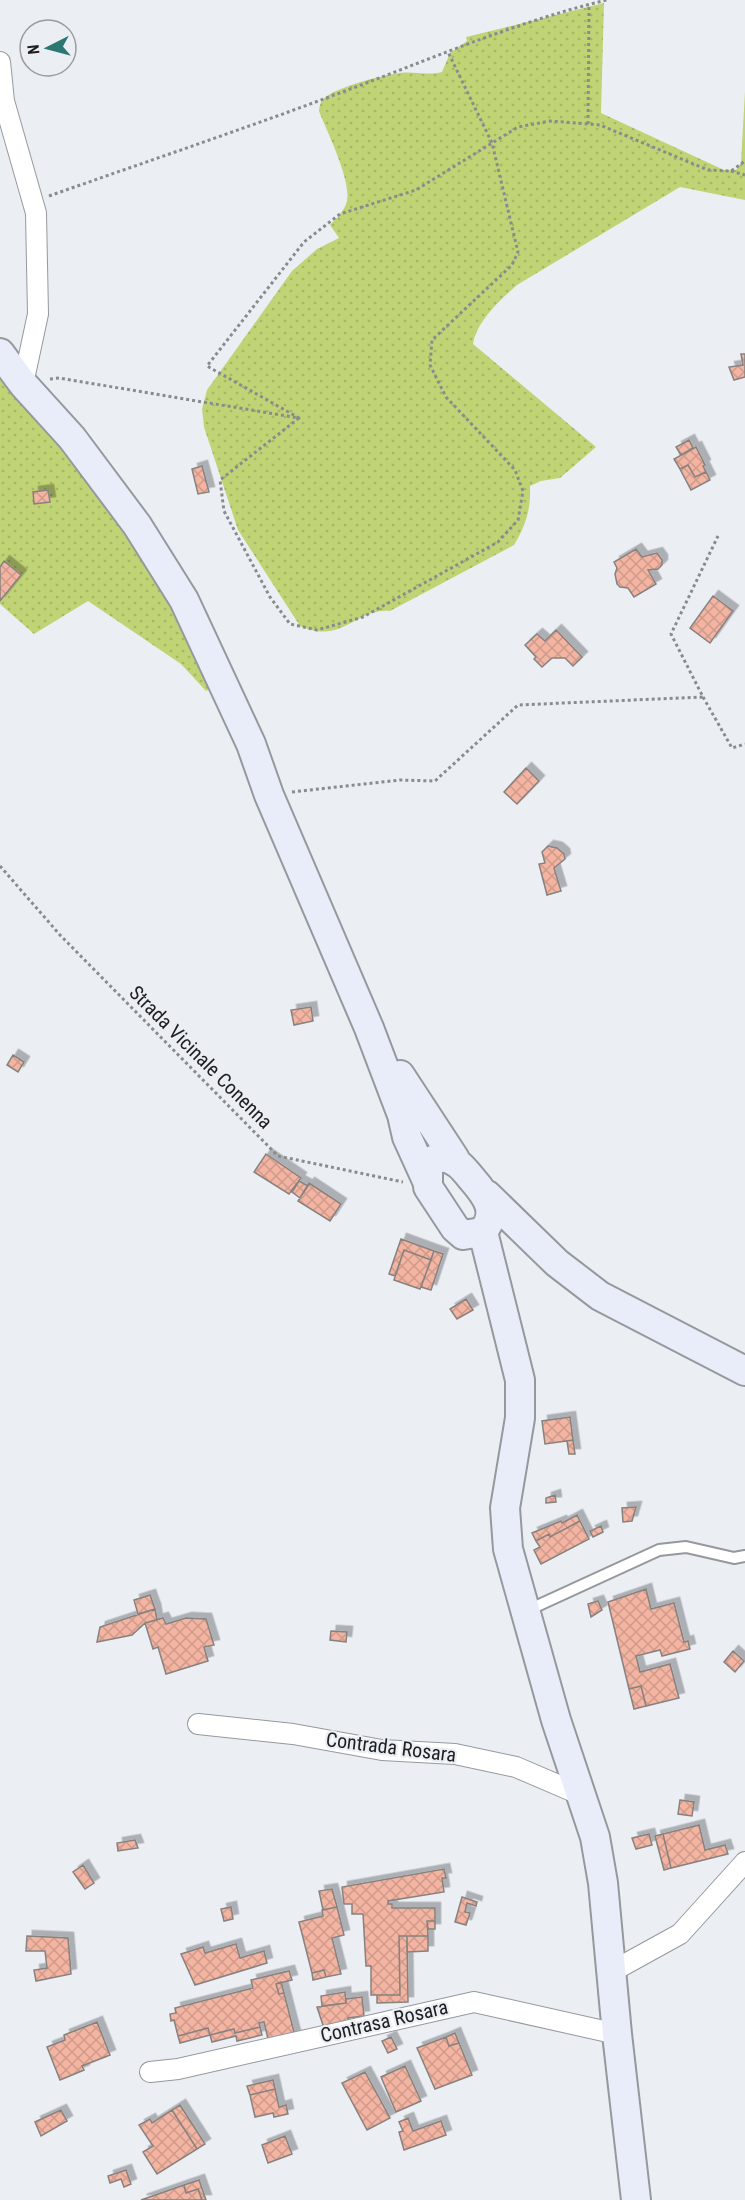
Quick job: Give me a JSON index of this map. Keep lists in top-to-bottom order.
{
  "streets": {
    "street": ["Contrada Rosara", "Contrasa Rosara"],
    "path": ["Strada Vicinale Conenna"]
  },
  "north": "left"
}
